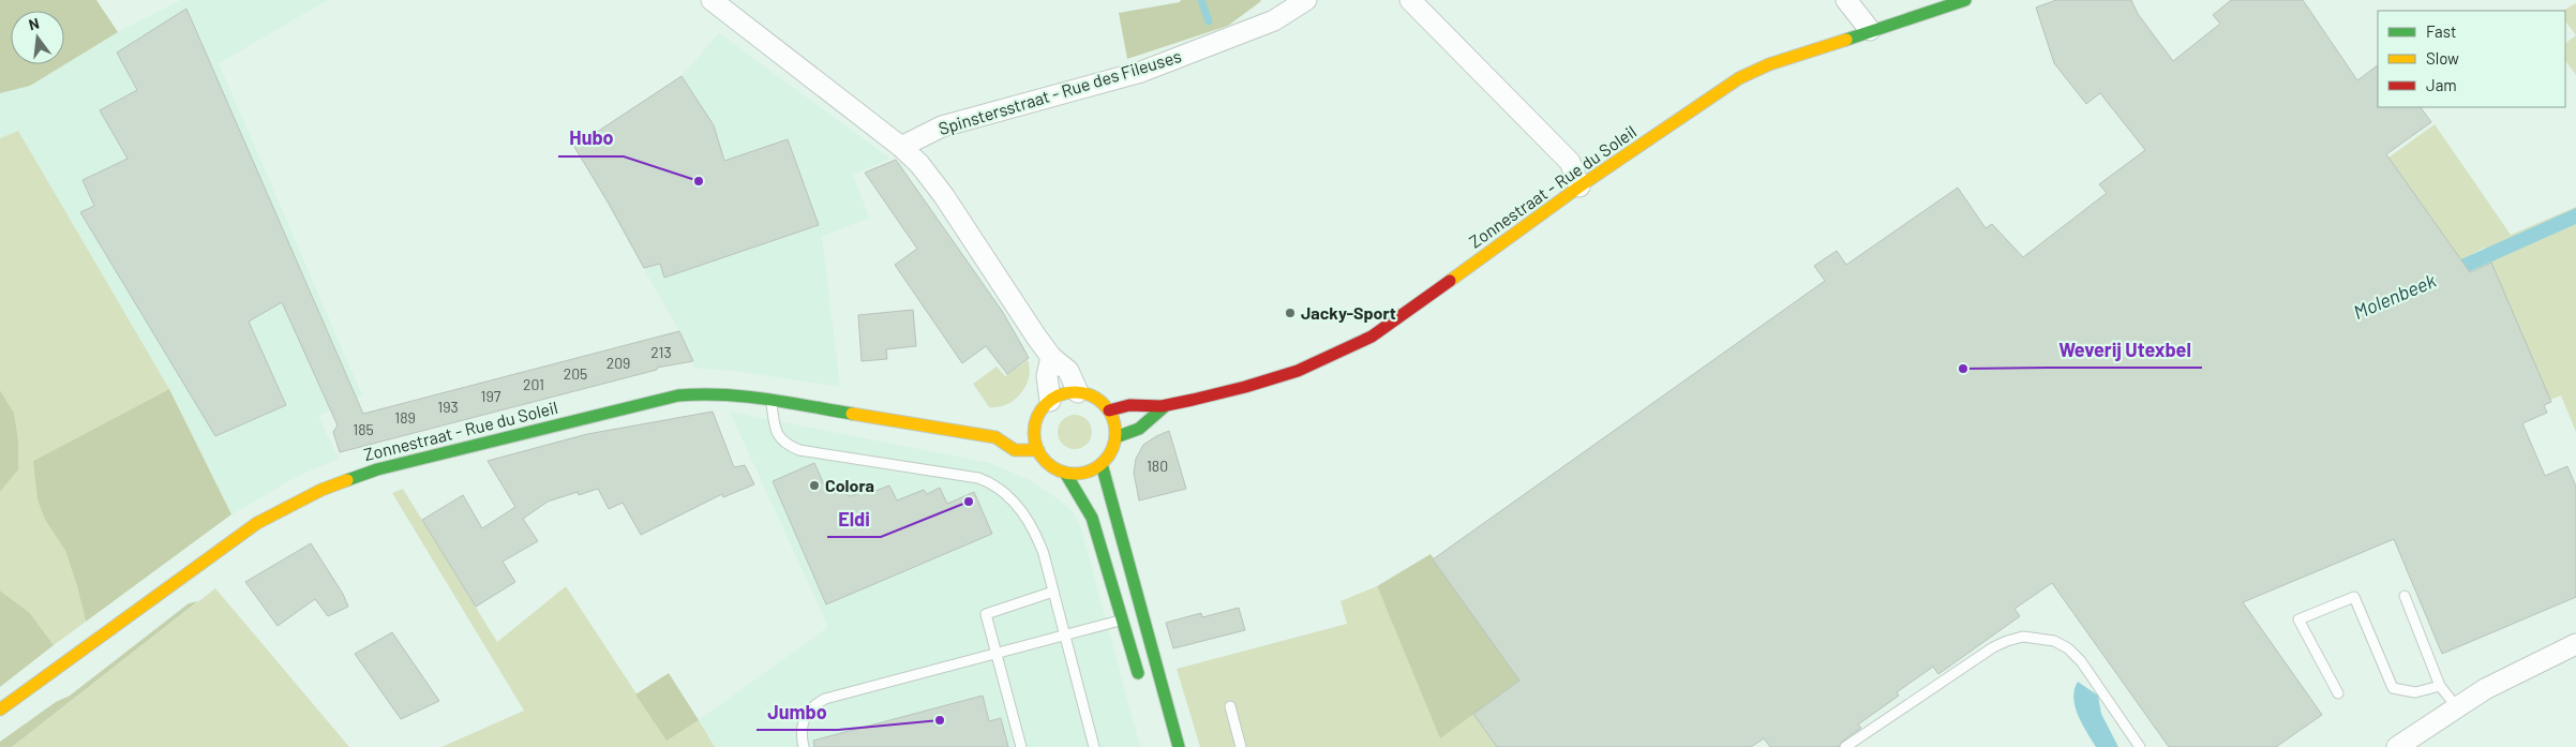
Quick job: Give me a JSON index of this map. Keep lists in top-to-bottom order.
{
  "streets": {
    "main road": ["Zonnestraat - Rue du Soleil"],
    "street": ["Spinstersstraat - Rue des Fileuses"]
  },
  "water": ["Molenbeek"],
  "places": [
    "Hubo",
    "Jacky-Sport",
    "Weverij Utexbel",
    "Colora",
    "Eldi",
    "Jumbo"
  ],
  "house_numbers": [
    "213",
    "209",
    "205",
    "201",
    "197",
    "193",
    "189",
    "185",
    "180"
  ],
  "legend": ["Fast", "Slow", "Jam"],
  "north": "top"
}
